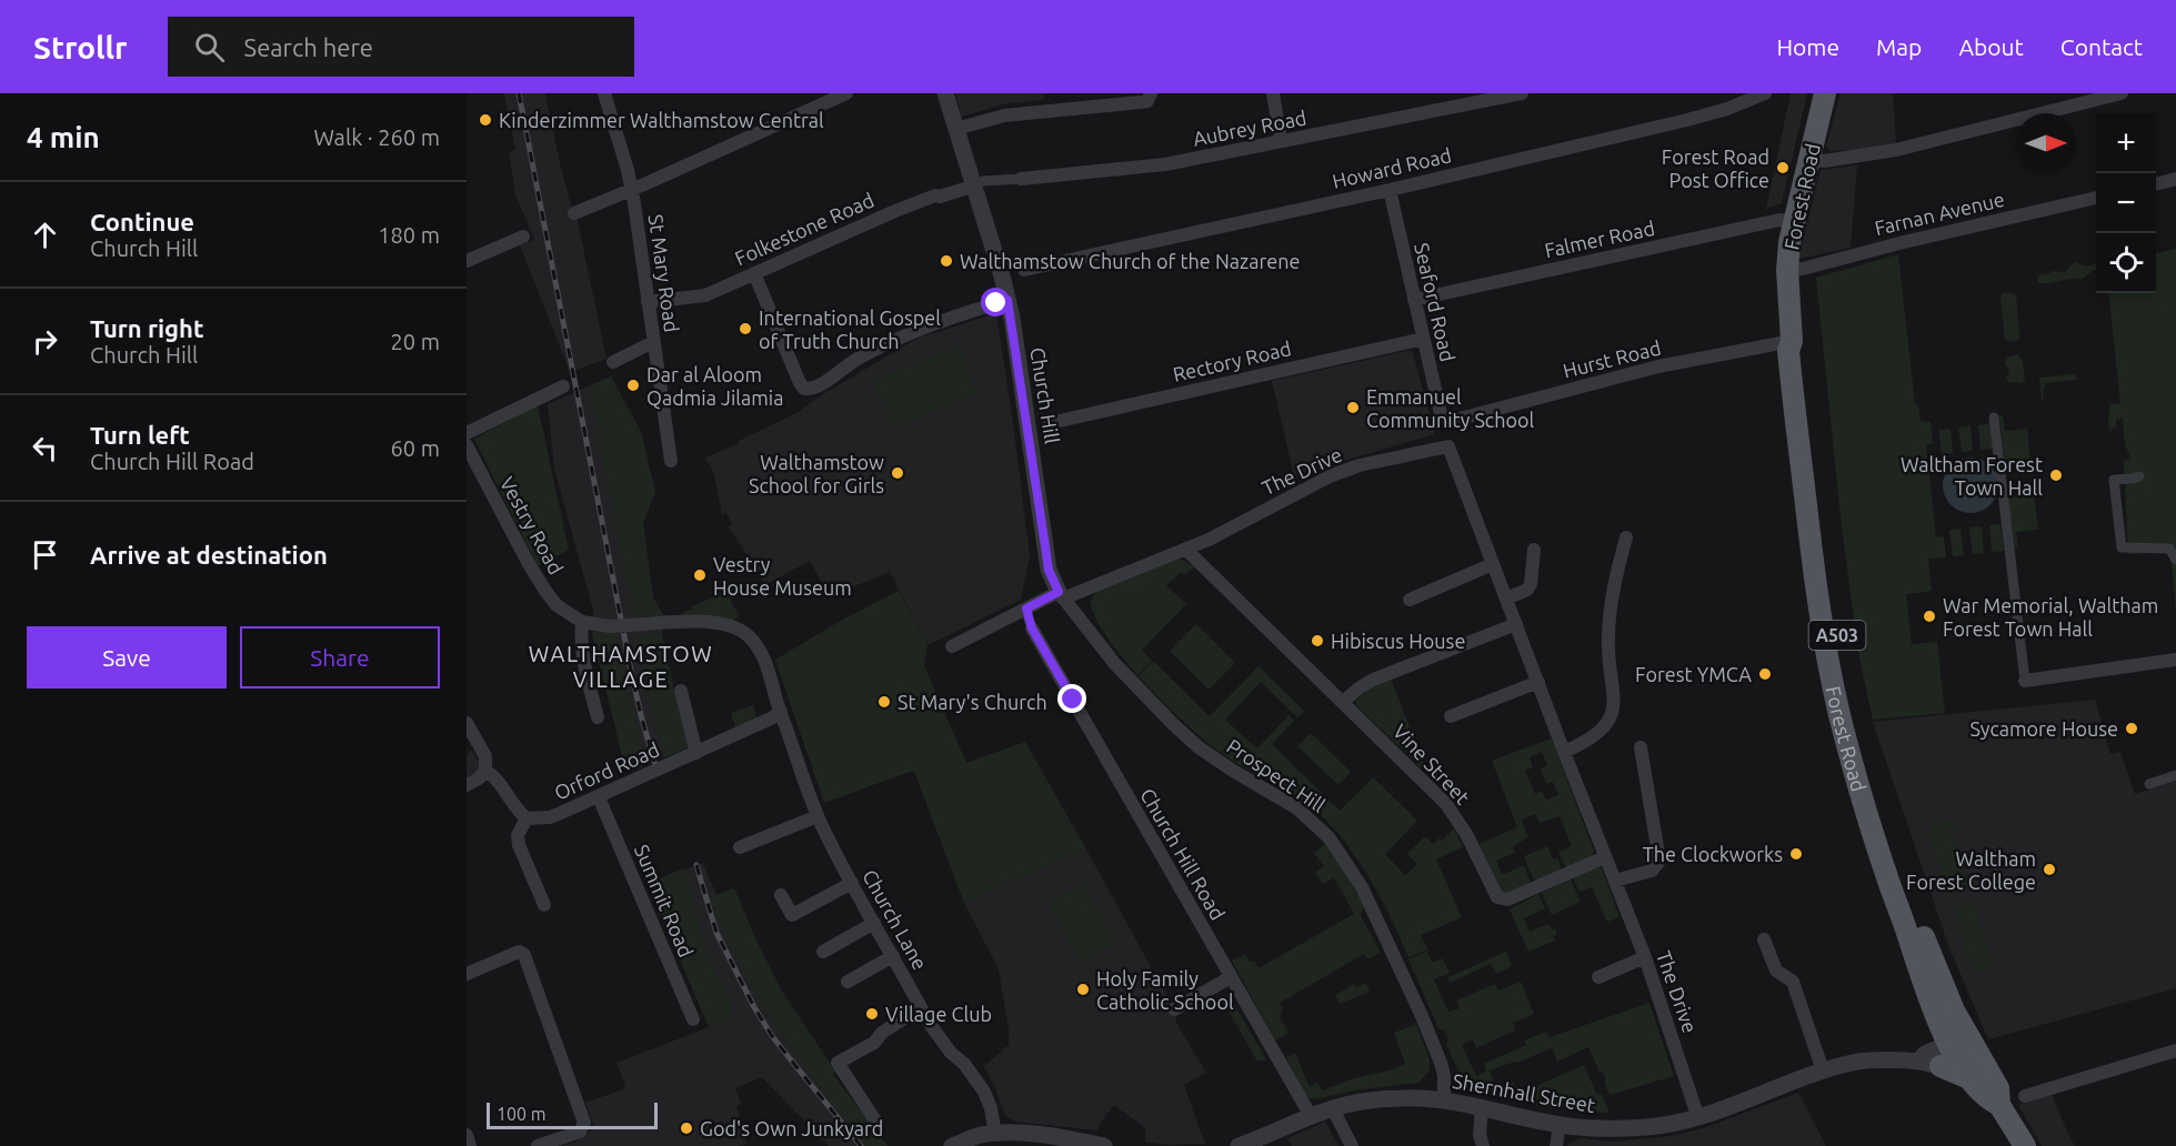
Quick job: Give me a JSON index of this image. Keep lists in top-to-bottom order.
{
  "streets": {
    "main road": ["Forest Road", "A503"],
    "street": [
      "Aubrey Road",
      "Howard Road",
      "Farnan Avenue",
      "Folkestone Road",
      "Falmer Road",
      "St Mary Road",
      "Seaford Road",
      "Hurst Road",
      "Rectory Road",
      "Church Hill",
      "The Drive",
      "Vestry Road",
      "Vine Street",
      "Orford Road",
      "Prospect Hill",
      "Church Hill Road",
      "Summit Road",
      "Church Lane",
      "Shernhall Street"
    ]
  },
  "crossings": [
    ["Aubrey Road", "Folkestone Road"],
    ["Aubrey Road", "Church Hill"],
    ["Howard Road", "Seaford Road"],
    ["Forest Road", "Farnan Avenue"],
    ["Forest Road", "Falmer Road"],
    ["Forest Road", "Hurst Road"],
    ["Forest Road", "Shernhall Street"],
    ["Folkestone Road", "St Mary Road"],
    ["Folkestone Road", "Church Hill"],
    ["Falmer Road", "Seaford Road"],
    ["Seaford Road", "Hurst Road"],
    ["Seaford Road", "Rectory Road"],
    ["Church Hill", "The Drive"],
    ["Church Hill", "Prospect Hill"],
    ["The Drive", "Vine Street"],
    ["The Drive", "Prospect Hill"],
    ["The Drive", "Shernhall Street"],
    ["Vestry Road", "Church Lane"],
    ["Orford Road", "Summit Road"],
    ["Orford Road", "Church Lane"],
    ["Prospect Hill", "Shernhall Street"],
    ["Church Hill Road", "Shernhall Street"]
  ],
  "districts": ["WALTHAMSTOW VILLAGE"],
  "places": [
    "Kinderzimmer Walthamstow Central",
    "Forest Road Post Office",
    "Walthamstow Church of the Nazarene",
    "International Gospel of Truth Church",
    "Dar al Aloom Qadmia Jilamia",
    "Emmanuel Community School",
    "Walthamstow School for Girls",
    "Waltham Forest Town Hall",
    "Vestry House Museum",
    "War Memorial, Waltham Forest Town Hall",
    "Hibiscus House",
    "Forest YMCA",
    "St Mary's Church",
    "Sycamore House",
    "The Clockworks",
    "Waltham Forest College",
    "Holy Family Catholic School",
    "Village Club",
    "God's Own Junkyard"
  ],
  "scale_bar": "100 m",
  "north": "right",
  "page": {
    "header": "Strollr",
    "search": "Search here",
    "nav": [
      "Home",
      "Map",
      "About",
      "Contact"
    ],
    "heading": ["4 min", "Walk · 260 m"],
    "map_buttons": ["+", "−"],
    "list": [
      ["Continue", "Church Hill", "180 m"],
      ["Turn right", "Church Hill", "20 m"],
      ["Turn left", "Church Hill Road", "60 m"],
      "Arrive at destination"
    ],
    "buttons": ["Save", "Share"],
    "scale": "100 m"
  }
}
